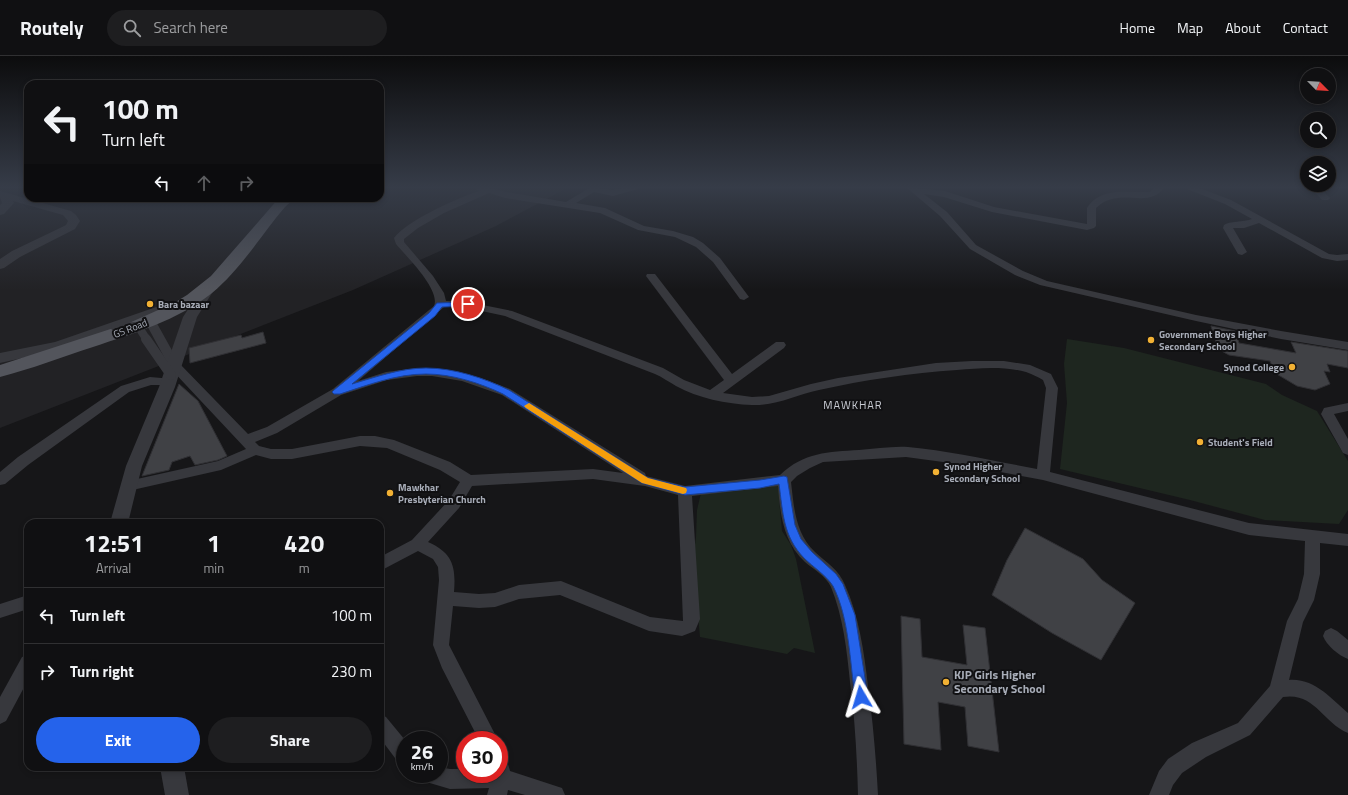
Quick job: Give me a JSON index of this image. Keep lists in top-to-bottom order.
{
  "streets": {
    "main road": ["GS Road"]
  },
  "districts": ["MAWKHAR"],
  "places": [
    "Bara bazaar",
    "Government Boys Higher Secondary School",
    "Synod College",
    "Student's Field",
    "Synod Higher Secondary School",
    "Mawkhar Presbyterian Church",
    "KJP Girls Higher Secondary School"
  ],
  "north": "bottom right",
  "page": {
    "header": "Routely",
    "search": "Search here",
    "nav": [
      "Home",
      "Map",
      "About",
      "Contact"
    ],
    "turn": ["100 m", "Turn left"],
    "eta": [
      "12:51",
      "Arrival",
      "1",
      "min",
      "420",
      "m"
    ],
    "list": [
      {
        "name": "Turn left",
        "value": "100 m"
      },
      {
        "name": "Turn right",
        "value": "230 m"
      }
    ],
    "buttons": ["Exit", "Share"],
    "speed": "26 km/h",
    "limit": "30"
  }
}
